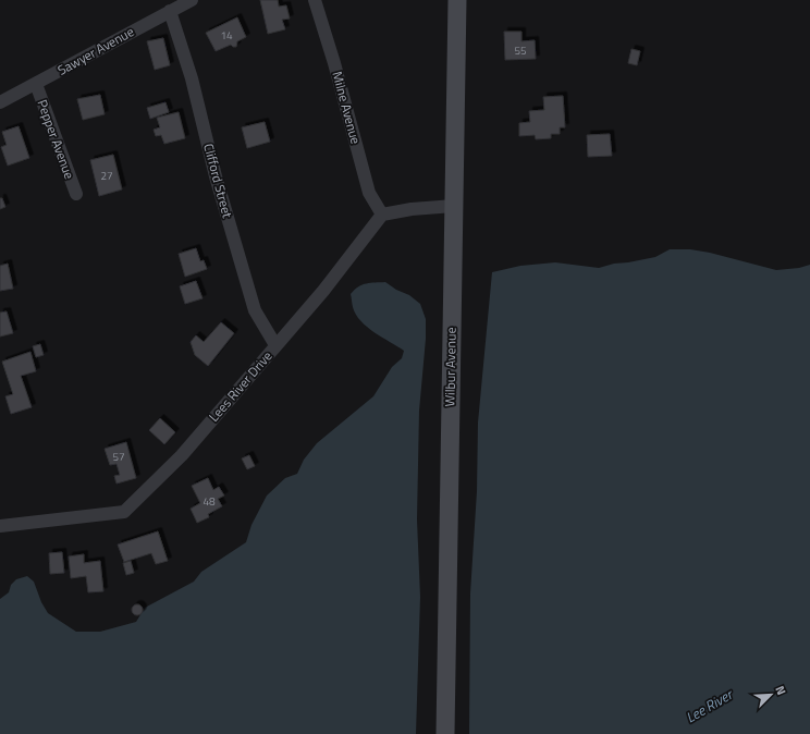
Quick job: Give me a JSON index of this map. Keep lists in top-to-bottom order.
{
  "streets": {
    "main road": ["Wilbur Avenue"],
    "street": [
      "Sawyer Avenue",
      "Milne Avenue",
      "Pepper Avenue",
      "Clifford Street",
      "Lees River Drive"
    ]
  },
  "crossings": [
    ["Sawyer Avenue", "Pepper Avenue"],
    ["Sawyer Avenue", "Clifford Street"],
    ["Milne Avenue", "Lees River Drive"],
    ["Clifford Street", "Lees River Drive"]
  ],
  "water": ["Lee River"],
  "house_numbers": [
    "14",
    "55",
    "27",
    "57",
    "48"
  ],
  "north": "top right"
}
